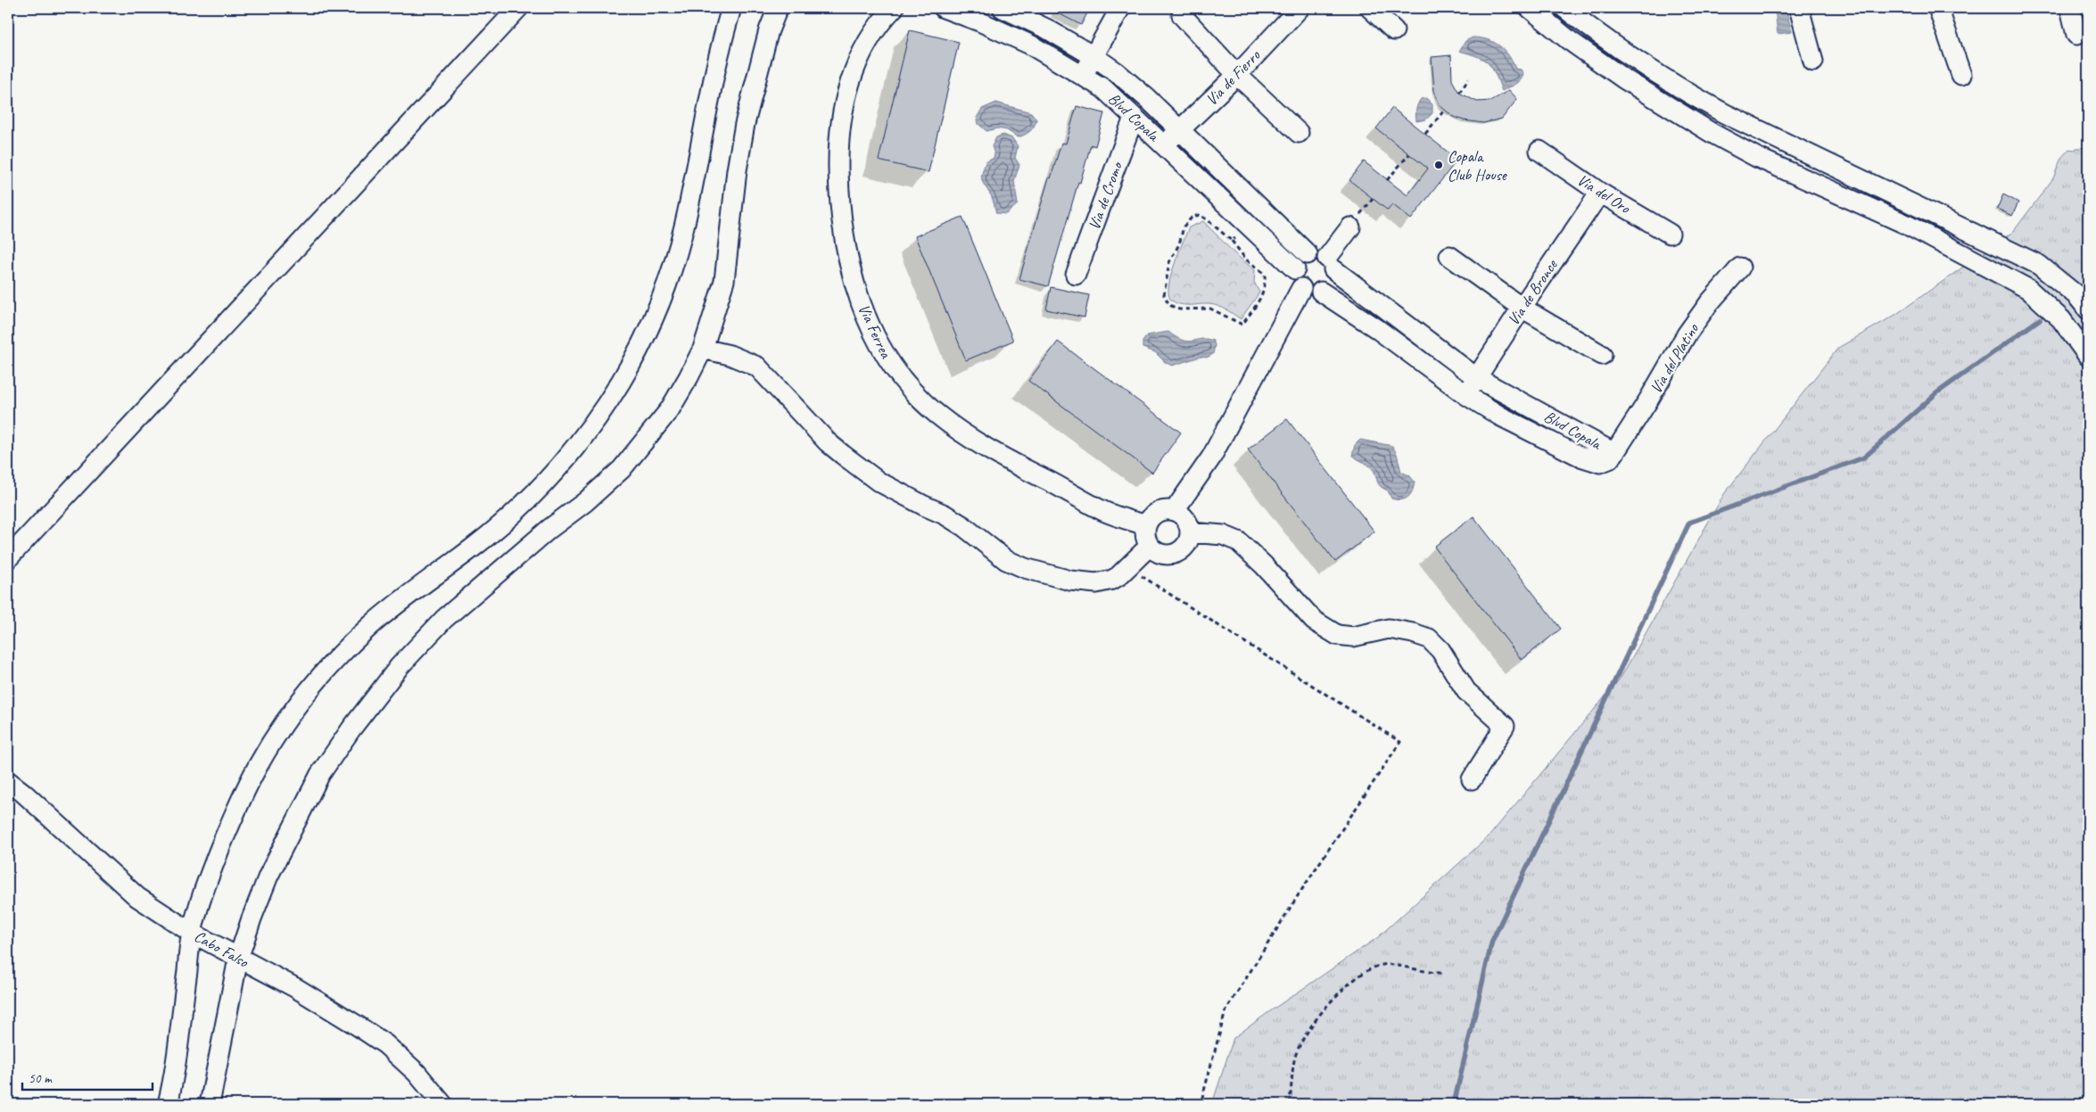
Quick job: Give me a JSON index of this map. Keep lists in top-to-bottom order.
{
  "streets": {
    "street": [
      "Via de Fierro",
      "Blvd Copala",
      "Via del Oro",
      "Via de Cromo",
      "Via de Bronce",
      "Via Ferrea",
      "Via del Platino",
      "Cabo Falso"
    ]
  },
  "crossings": [
    ["Via de Fierro", "Blvd Copala"],
    ["Blvd Copala", "Via de Cromo"],
    ["Blvd Copala", "Via de Bronce"],
    ["Blvd Copala", "Via del Platino"],
    ["Via del Oro", "Via de Bronce"]
  ],
  "places": ["Copala Club House"],
  "scale_bar": "50 m"
}
